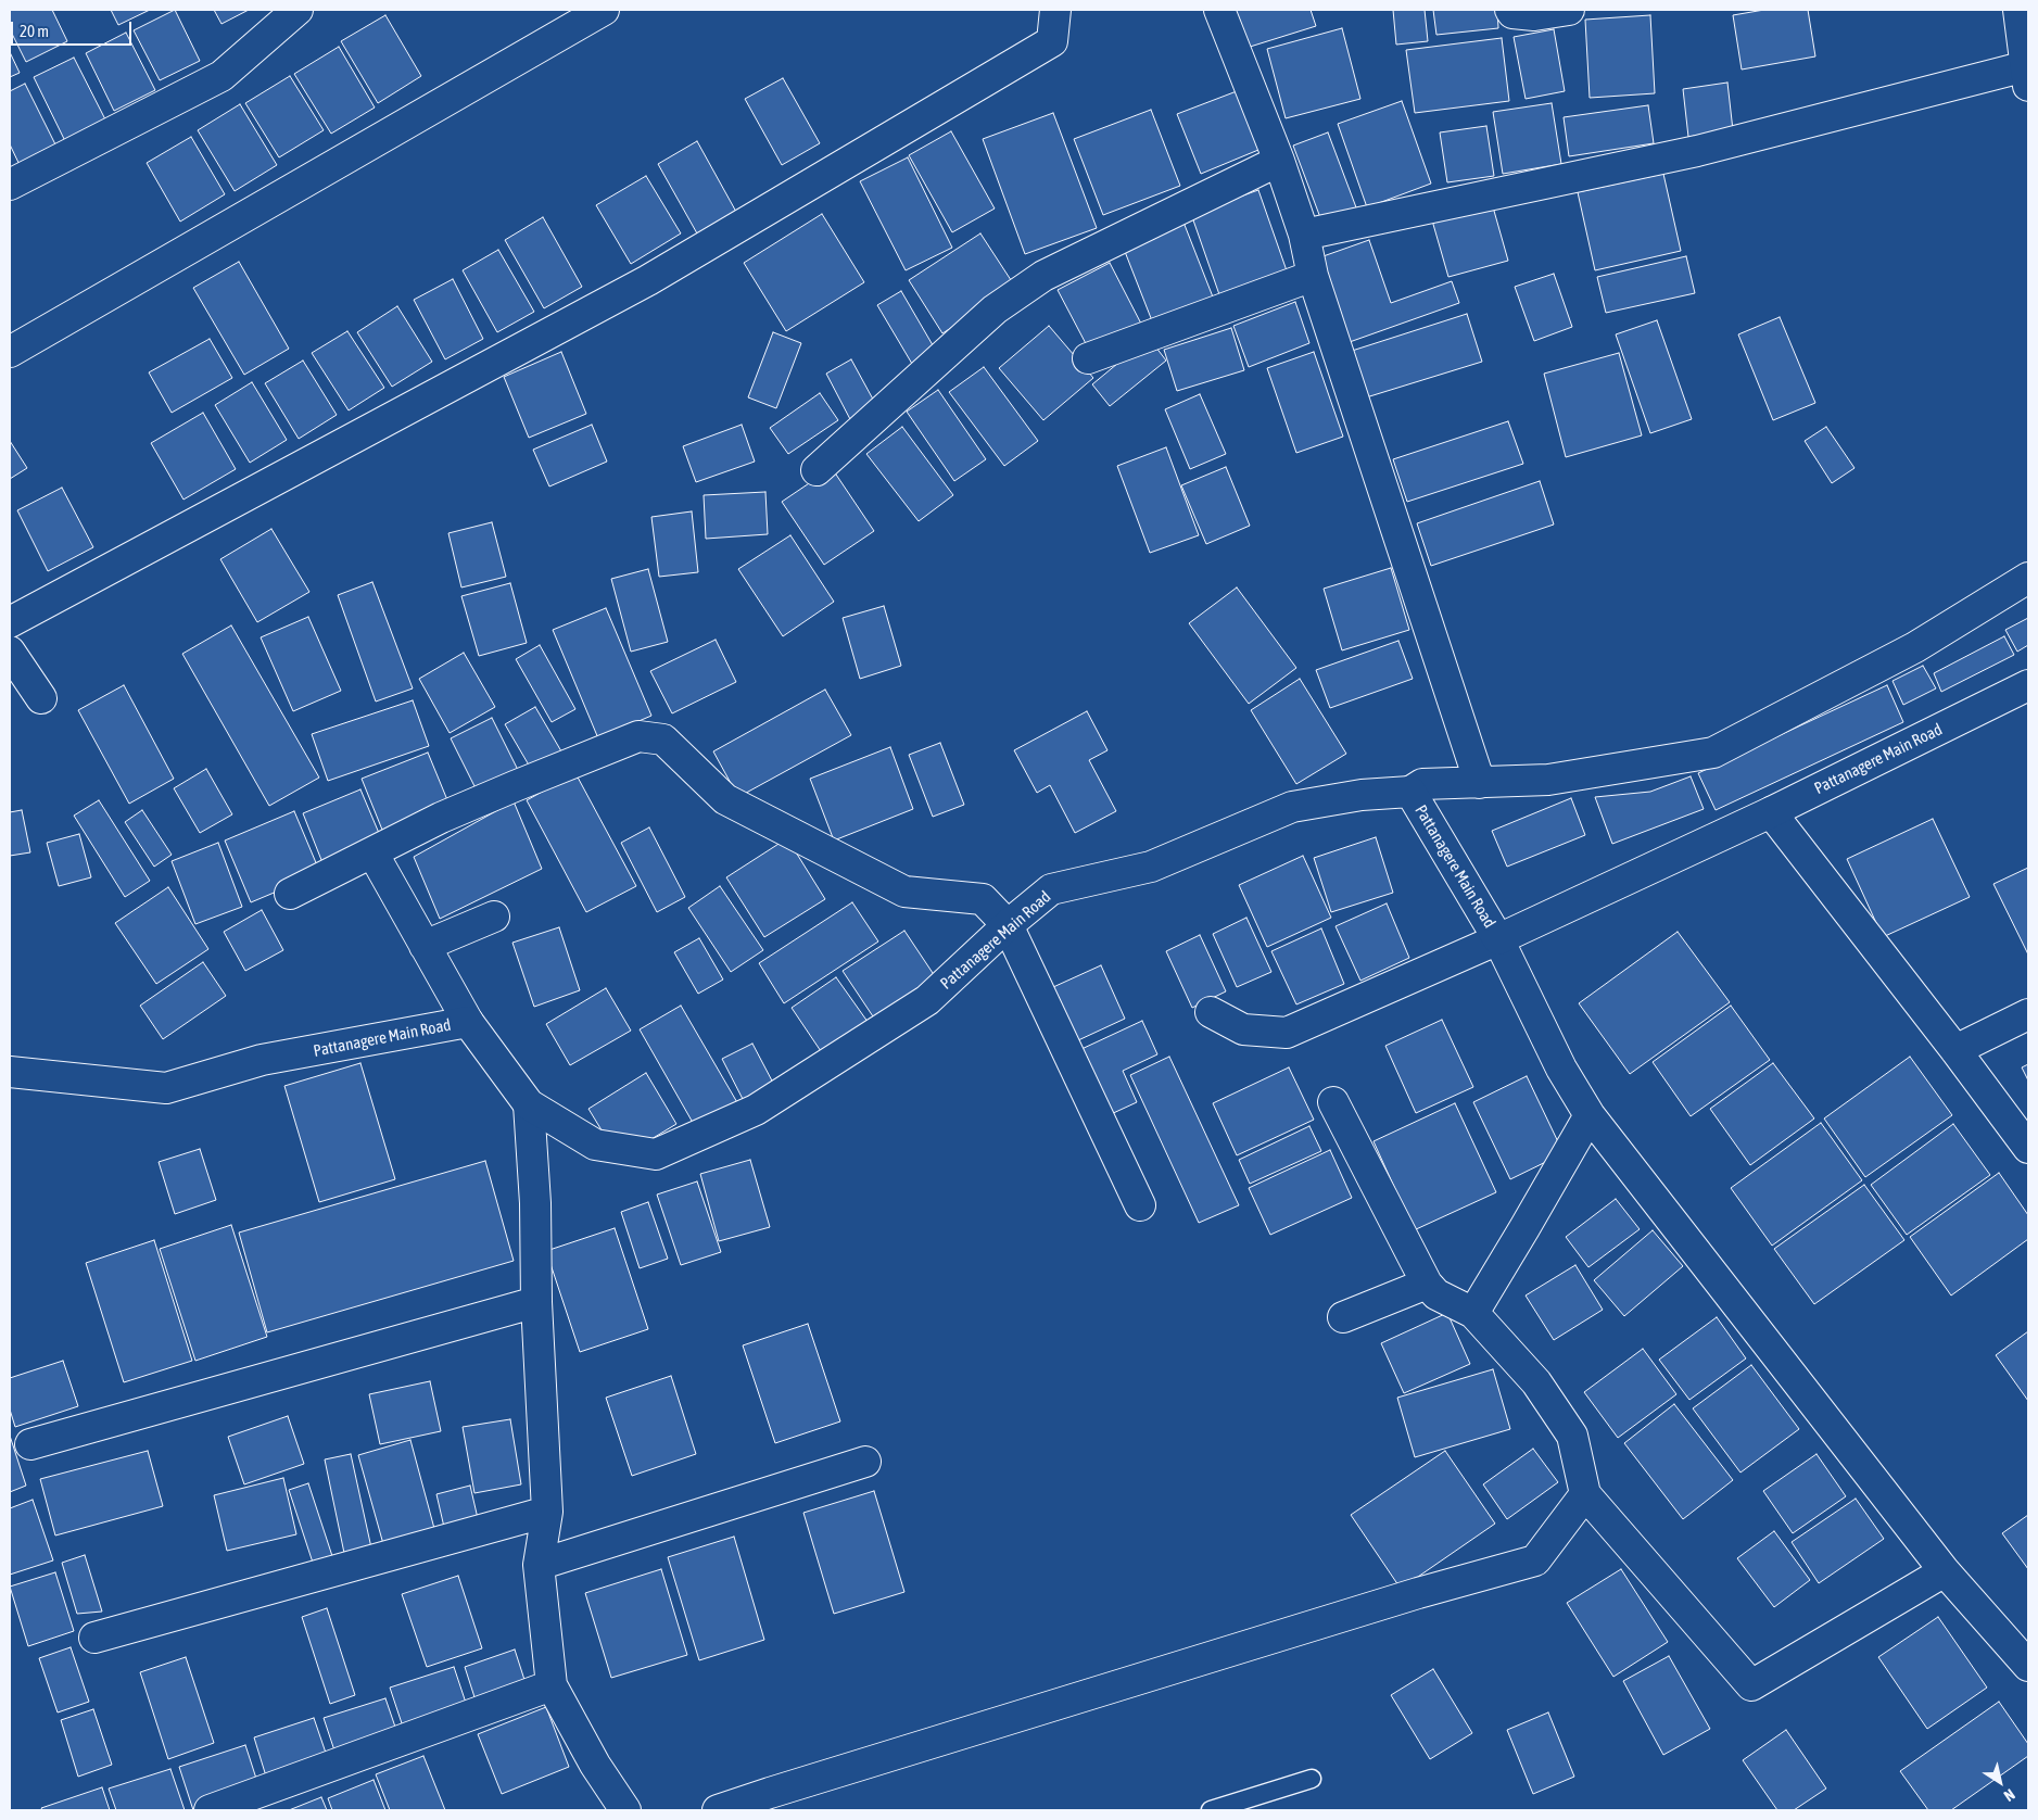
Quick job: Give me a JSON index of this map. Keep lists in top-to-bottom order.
{
  "streets": {
    "street": ["Pattanagere Main Road"]
  },
  "scale_bar": "20 m",
  "north": "bottom right"
}
